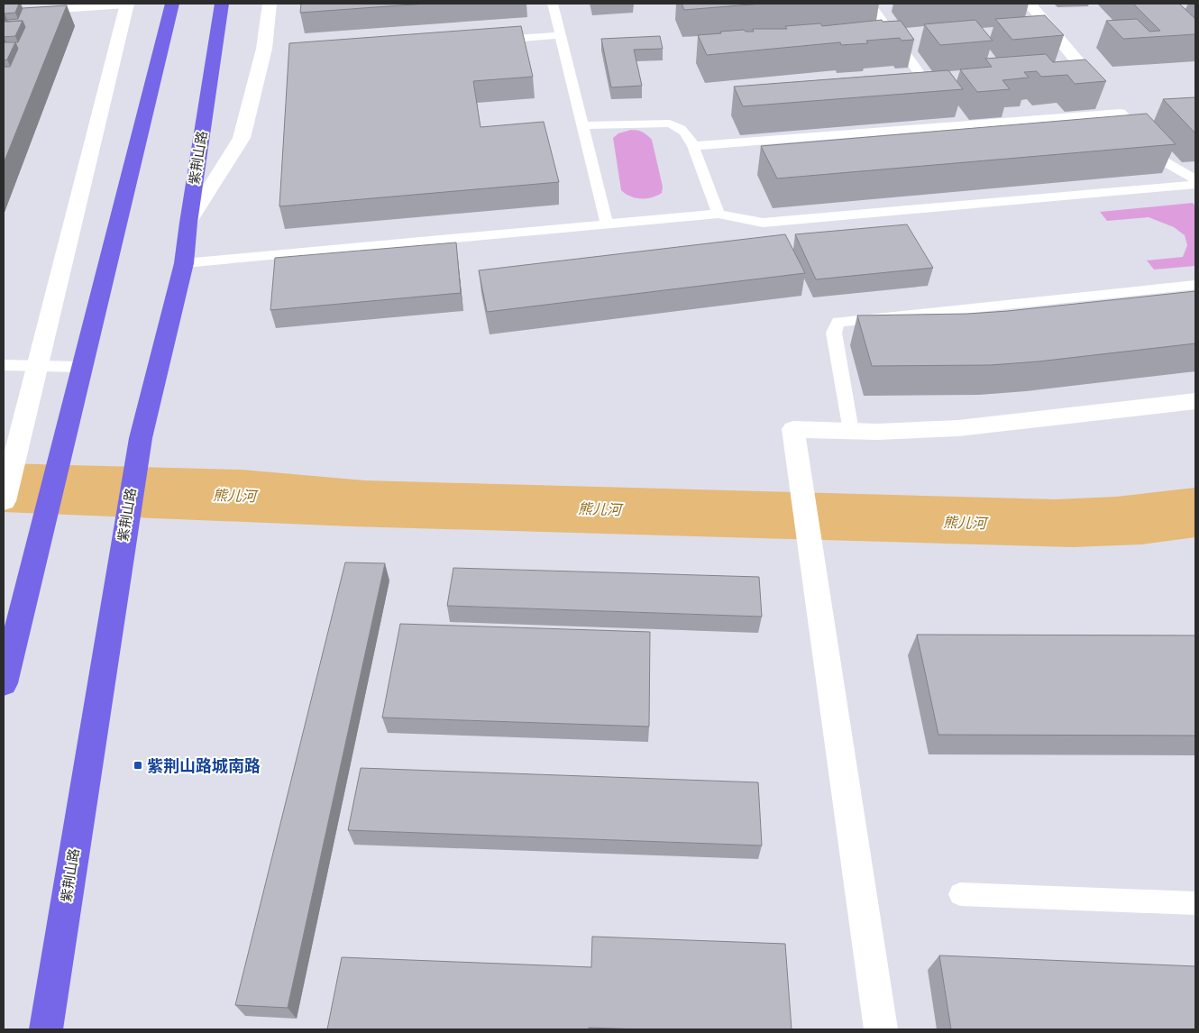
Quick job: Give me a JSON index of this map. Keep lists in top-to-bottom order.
{
  "streets": {
    "main road": ["紫荆山路"]
  },
  "water": ["熊儿河"],
  "places": {
    "transit": ["紫荆山路城南路"]
  }
}
